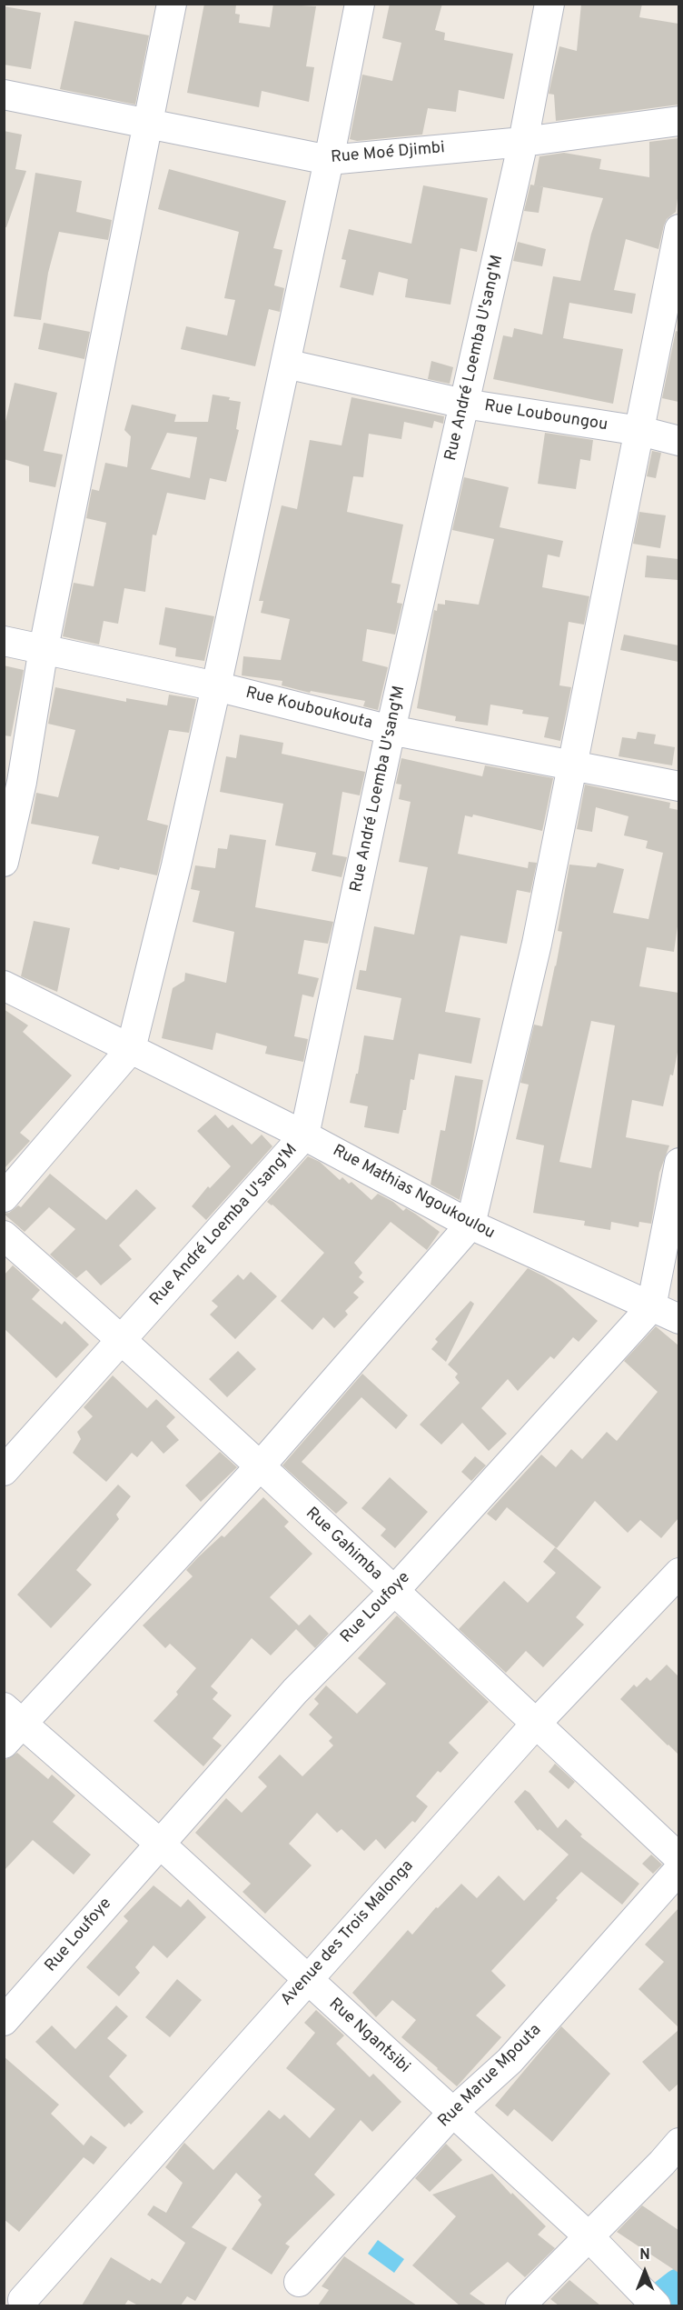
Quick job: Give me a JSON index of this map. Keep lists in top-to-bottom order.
{
  "streets": {
    "street": [
      "Rue Moé Djimbi",
      "Rue André Loemba U'sang'M",
      "Rue Louboungou",
      "Rue Kouboukouta",
      "Rue Mathias Ngoukoulou",
      "Rue Gahimba",
      "Rue Loufoye",
      "Avenue des Trois Malonga",
      "Rue Ngantsibi",
      "Rue Marue Mpouta"
    ]
  },
  "crossings": [
    ["Rue Moé Djimbi", "Rue André Loemba U'sang'M"],
    ["Rue André Loemba U'sang'M", "Rue Louboungou"],
    ["Rue André Loemba U'sang'M", "Rue Kouboukouta"],
    ["Rue André Loemba U'sang'M", "Rue Mathias Ngoukoulou"],
    ["Rue André Loemba U'sang'M", "Rue Gahimba"],
    ["Rue Mathias Ngoukoulou", "Rue Loufoye"],
    ["Rue Gahimba", "Rue Loufoye"],
    ["Rue Gahimba", "Avenue des Trois Malonga"],
    ["Rue Loufoye", "Rue Ngantsibi"],
    ["Avenue des Trois Malonga", "Rue Ngantsibi"],
    ["Rue Ngantsibi", "Rue Marue Mpouta"]
  ],
  "north": "top"
}
